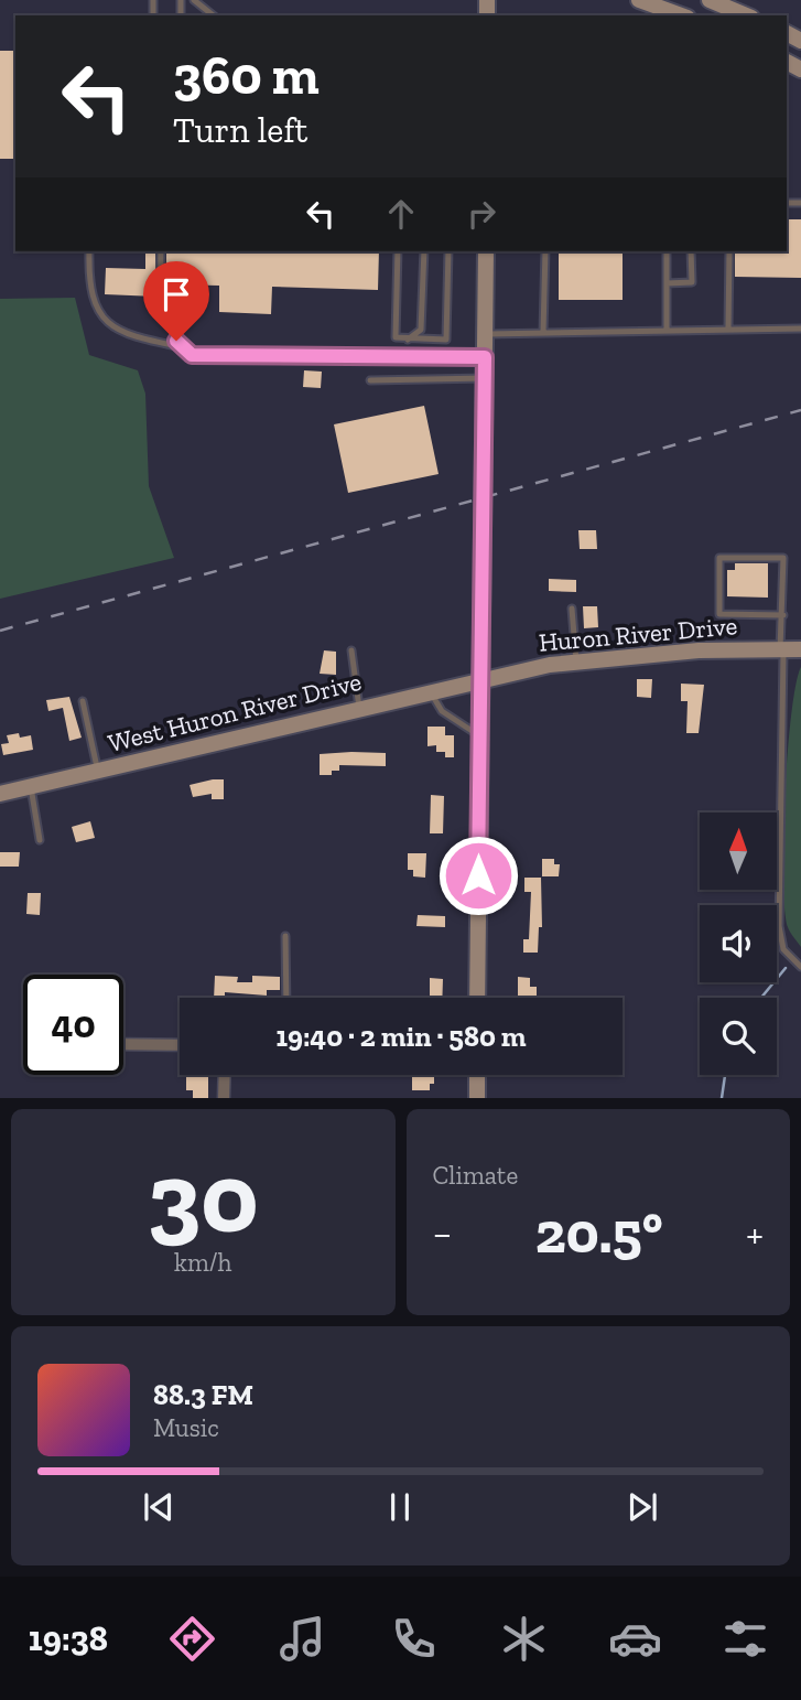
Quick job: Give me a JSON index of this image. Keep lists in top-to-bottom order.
{
  "streets": {
    "street": ["Huron River Drive", "West Huron River Drive"]
  },
  "crossings": [
    ["Huron River Drive", "West Huron River Drive"]
  ],
  "north": "top",
  "page": {
    "turn": ["360 m", "Turn left"],
    "limit": "40",
    "trip": "19:40 · 2 min · 580 m",
    "tile": [
      ["30", "km/h"],
      "Climate"
    ],
    "heat": ["−", "20.5°", "+"],
    "song": ["88.3 FM", "Music"],
    "tabs": "19:38"
  }
}
